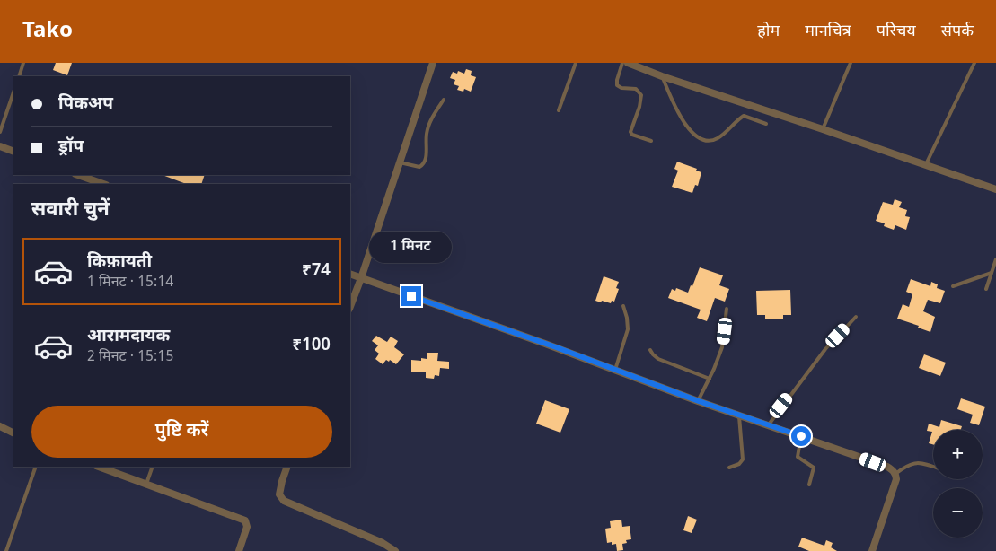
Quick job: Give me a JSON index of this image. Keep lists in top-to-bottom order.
{
  "page": {
    "header": "Tako",
    "nav": [
      "होम",
      "मानचित्र",
      "परिचय",
      "संपर्क"
    ],
    "banner": ["पिकअप", "ड्रॉप"],
    "heading": "सवारी चुनें",
    "bubble": "1 मिनट",
    "list": [
      {
        "name": "किफ़ायती",
        "note": "1 मिनट · 15:14",
        "value": "₹74"
      },
      {
        "name": "आरामदायक",
        "note": "2 मिनट · 15:15",
        "value": "₹100"
      }
    ],
    "buttons": "पुष्टि करें",
    "map_buttons": ["+", "−"]
  }
}
